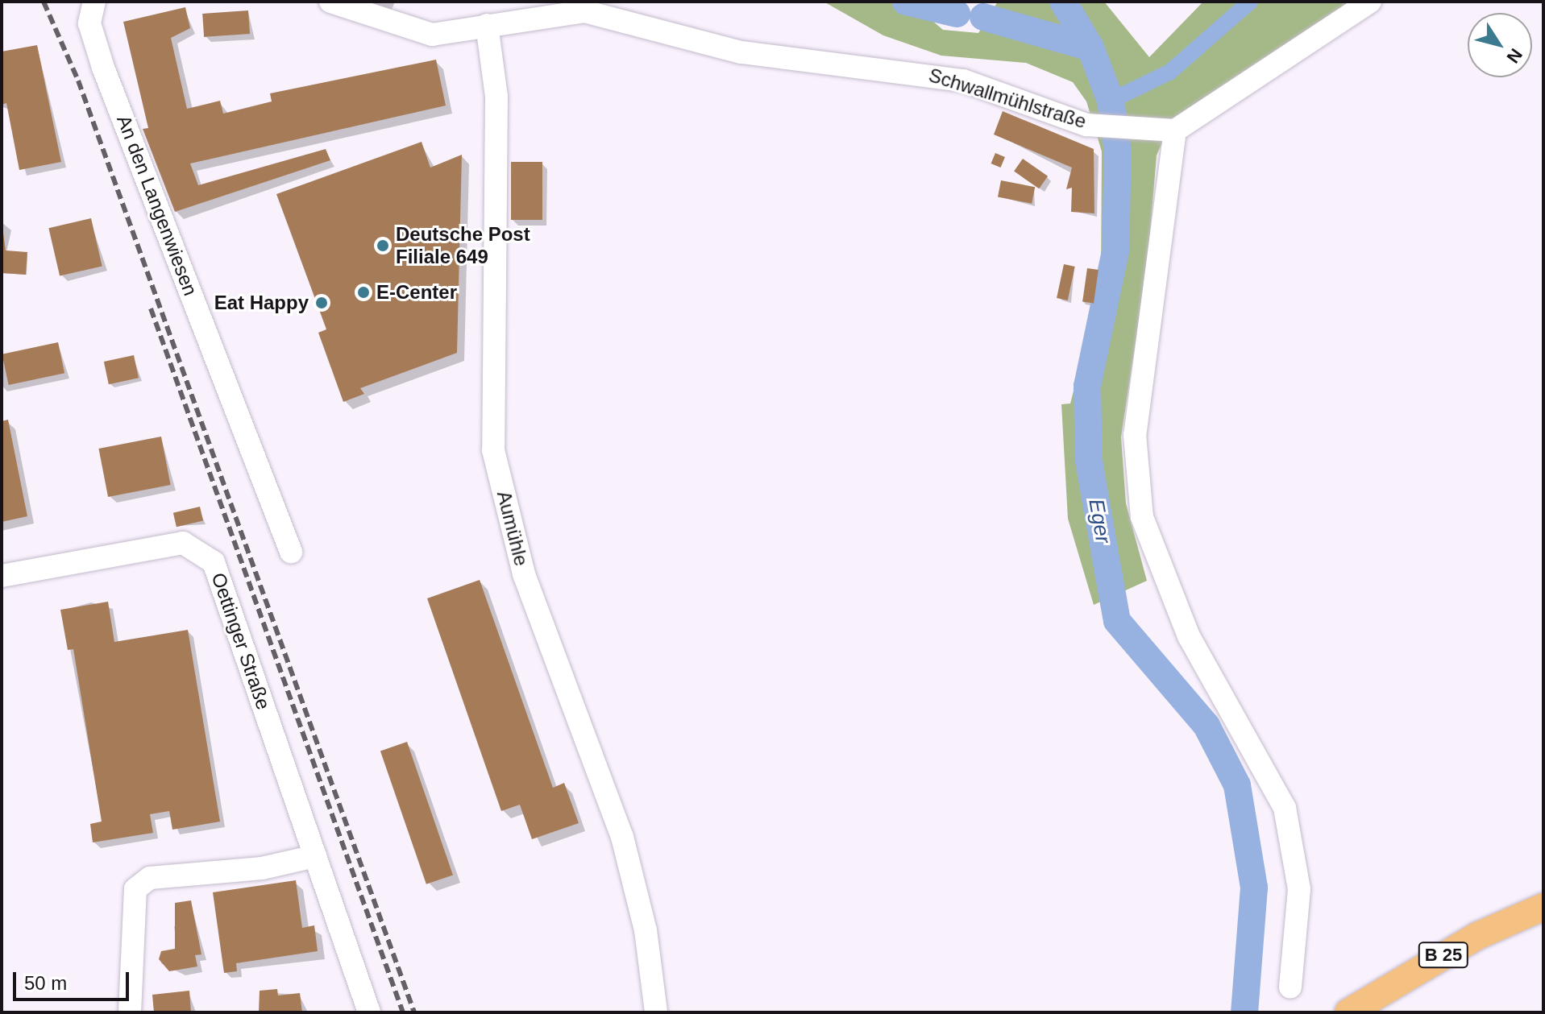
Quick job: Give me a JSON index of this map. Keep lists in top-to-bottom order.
{
  "streets": {
    "main road": ["B 25"],
    "street": [
      "Schwallmühlstraße",
      "An den Langenwiesen",
      "Aumühle",
      "Oettinger Straße"
    ]
  },
  "crossings": [
    ["Schwallmühlstraße", "Aumühle"]
  ],
  "water": ["Eger"],
  "places": ["Deutsche Post Filiale 649", "E-Center", "Eat Happy"],
  "scale_bar": "50 m",
  "north": "bottom right"
}
